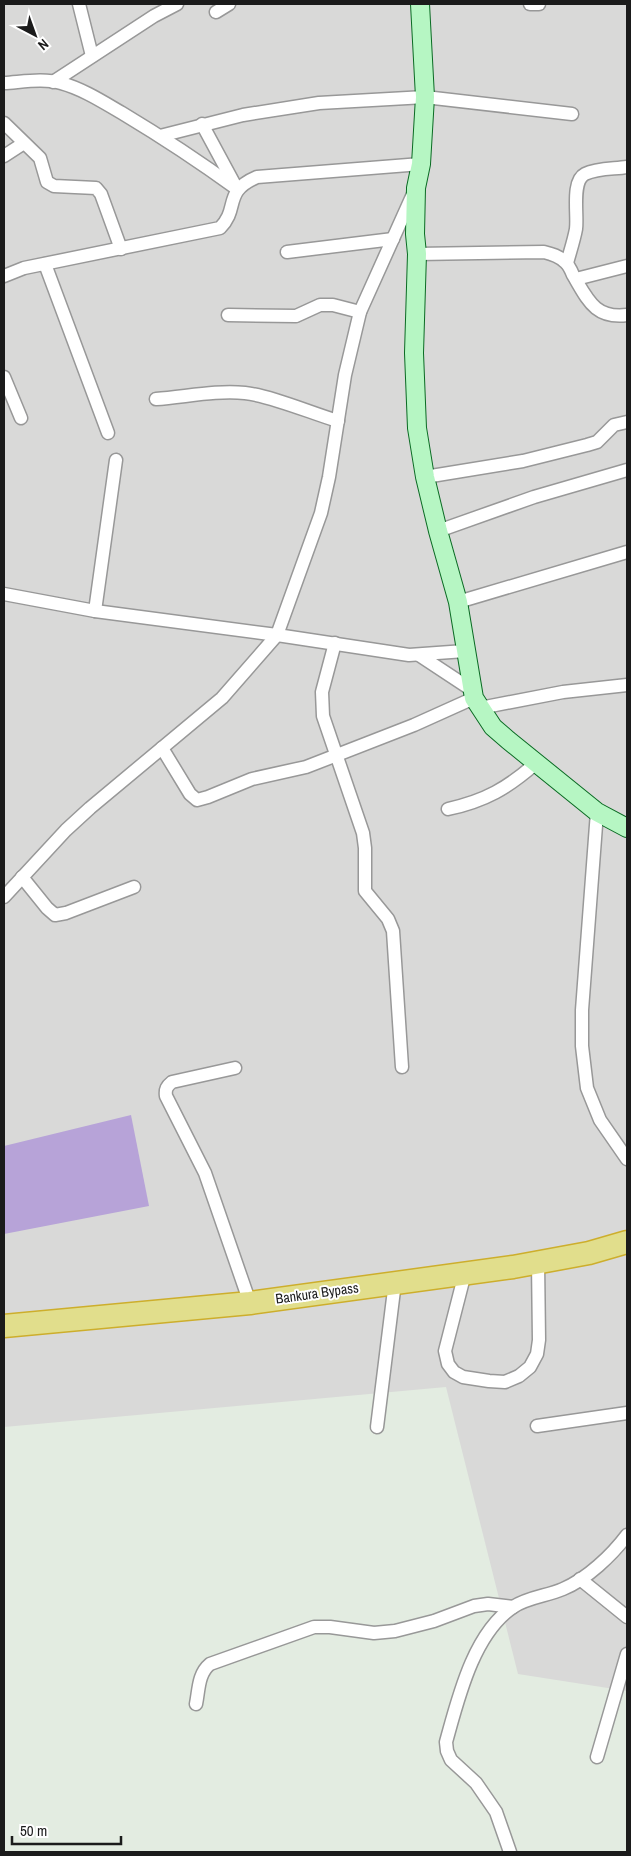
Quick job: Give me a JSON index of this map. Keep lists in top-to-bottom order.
{
  "streets": {
    "highway": ["Bankura Bypass"]
  },
  "scale_bar": "50 m",
  "north": "bottom right"
}
